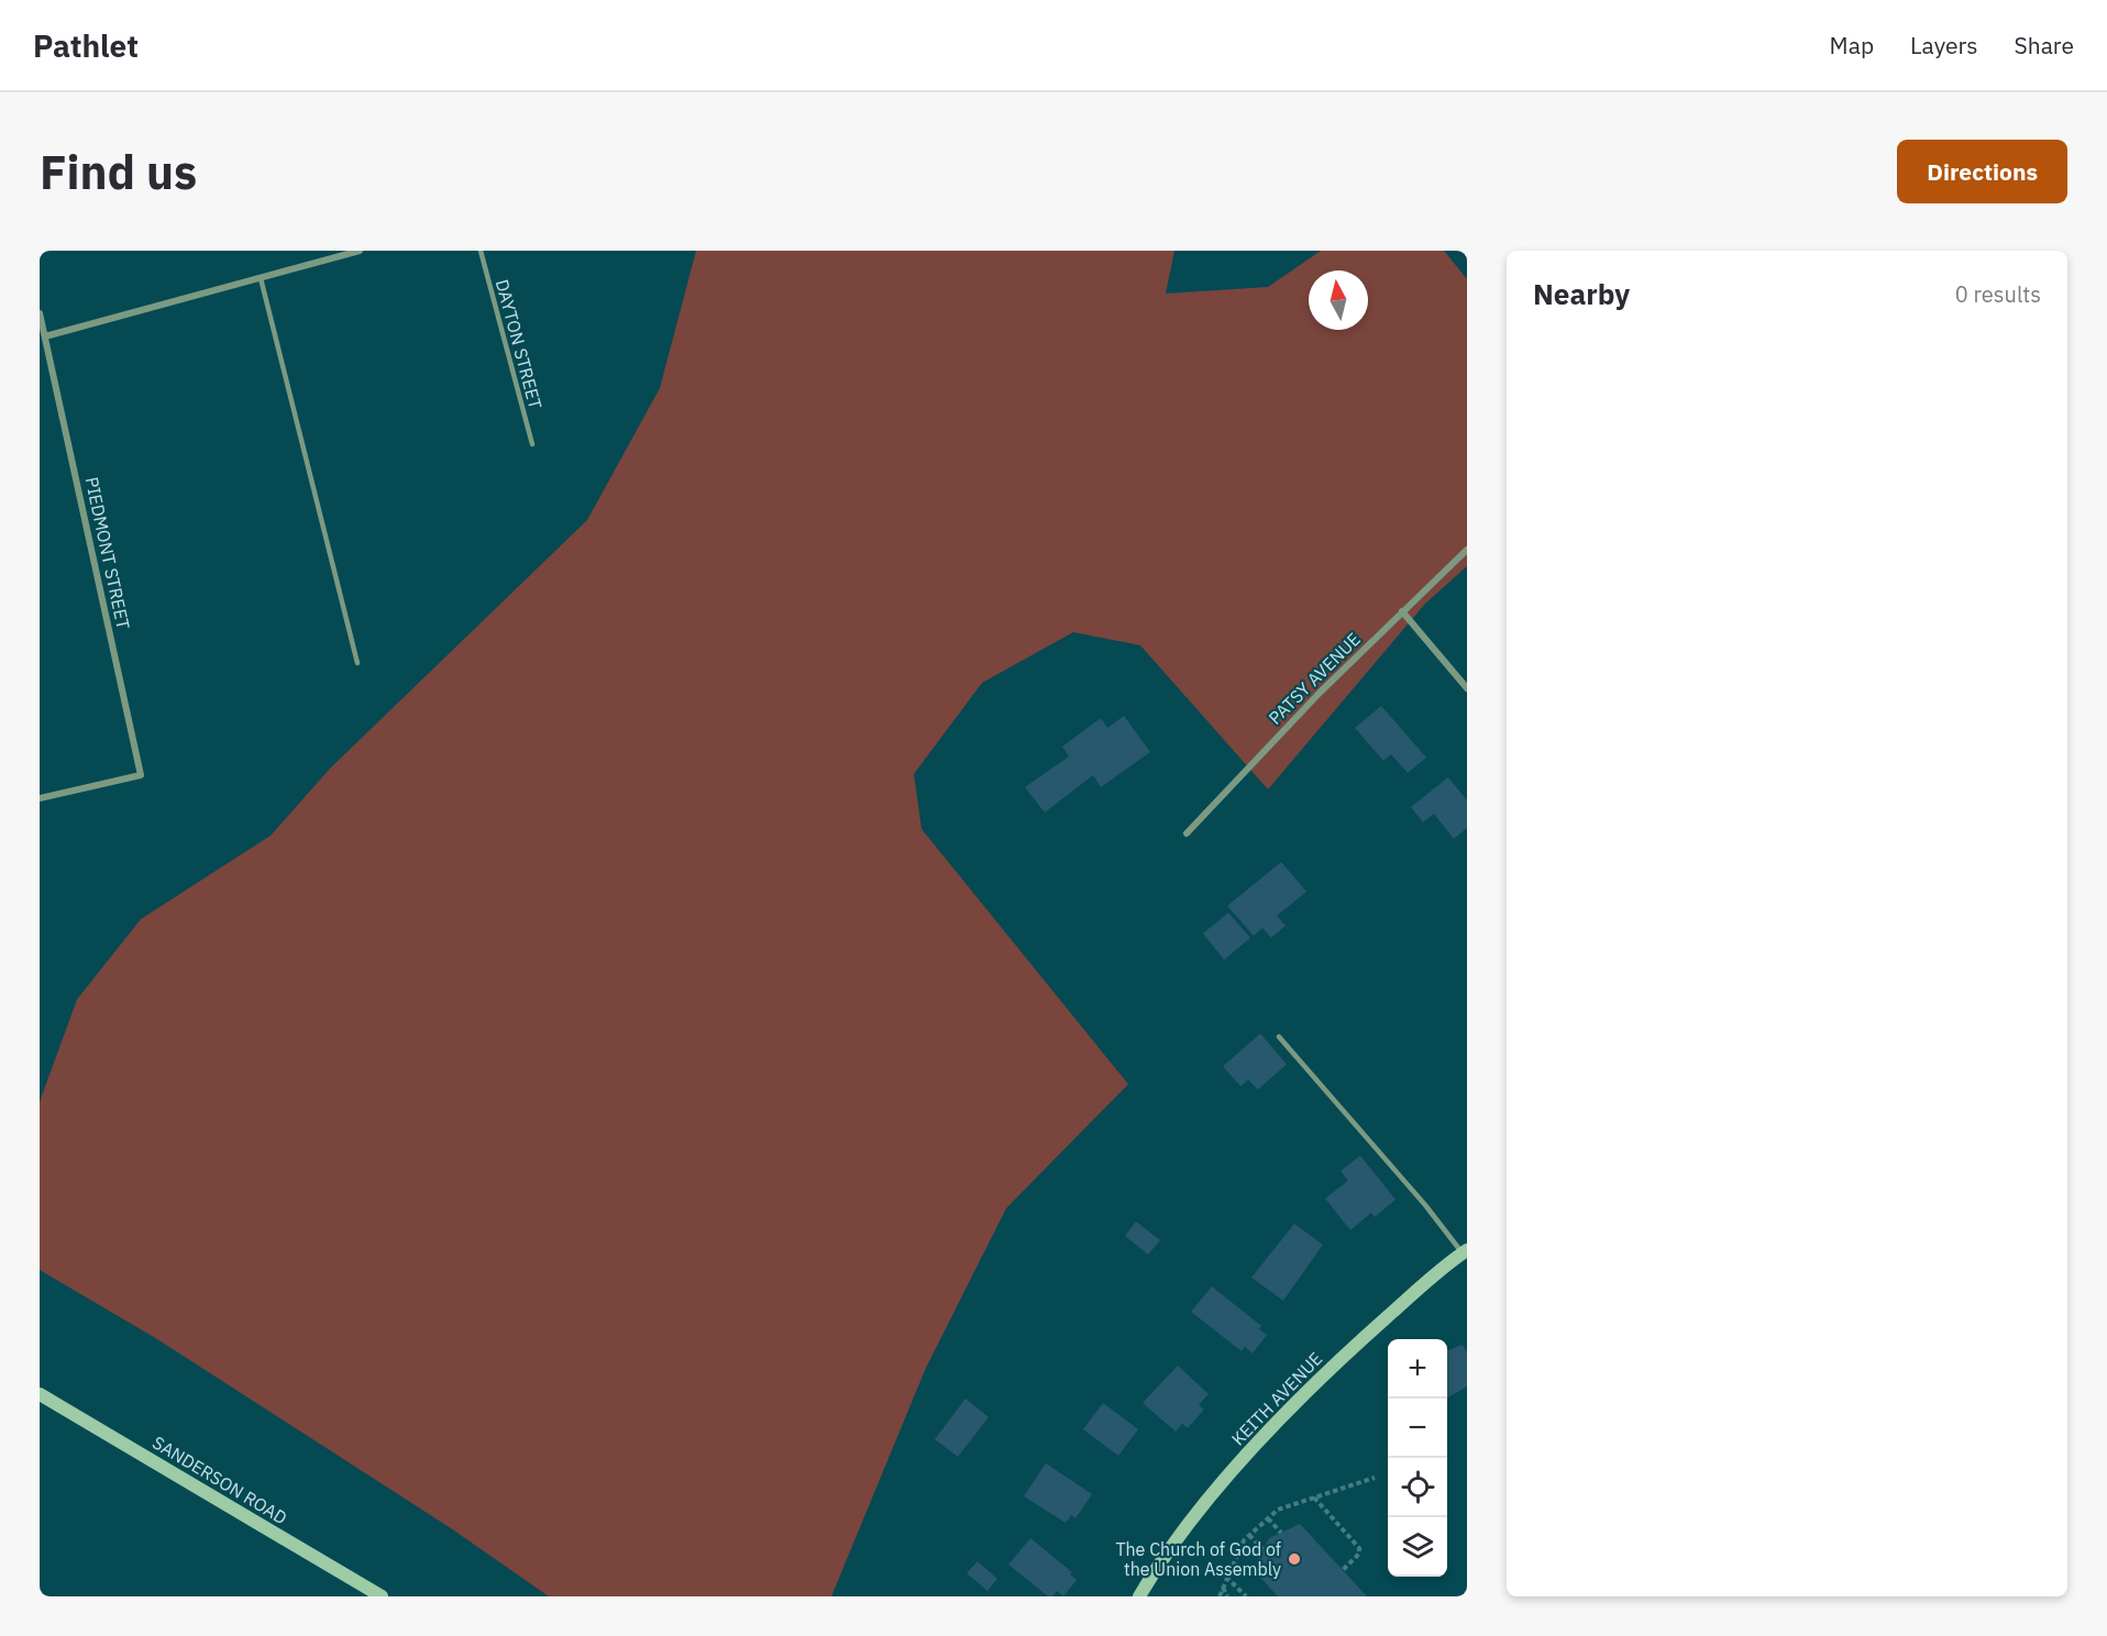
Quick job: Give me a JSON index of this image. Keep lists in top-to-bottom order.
{
  "streets": {
    "street": [
      "PIEDMONT STREET",
      "PATSY AVENUE",
      "KEITH AVENUE",
      "SANDERSON ROAD"
    ],
    "lane": ["DAYTON STREET"]
  },
  "places": ["The Church of God of the Union Assembly"],
  "north": "top",
  "page": {
    "header": "Pathlet",
    "nav": ["Map", "Layers", "Share"],
    "buttons": "Directions",
    "title": "Find us",
    "heading": ["Nearby", "0 results"],
    "map_buttons": ["+", "−"]
  }
}
